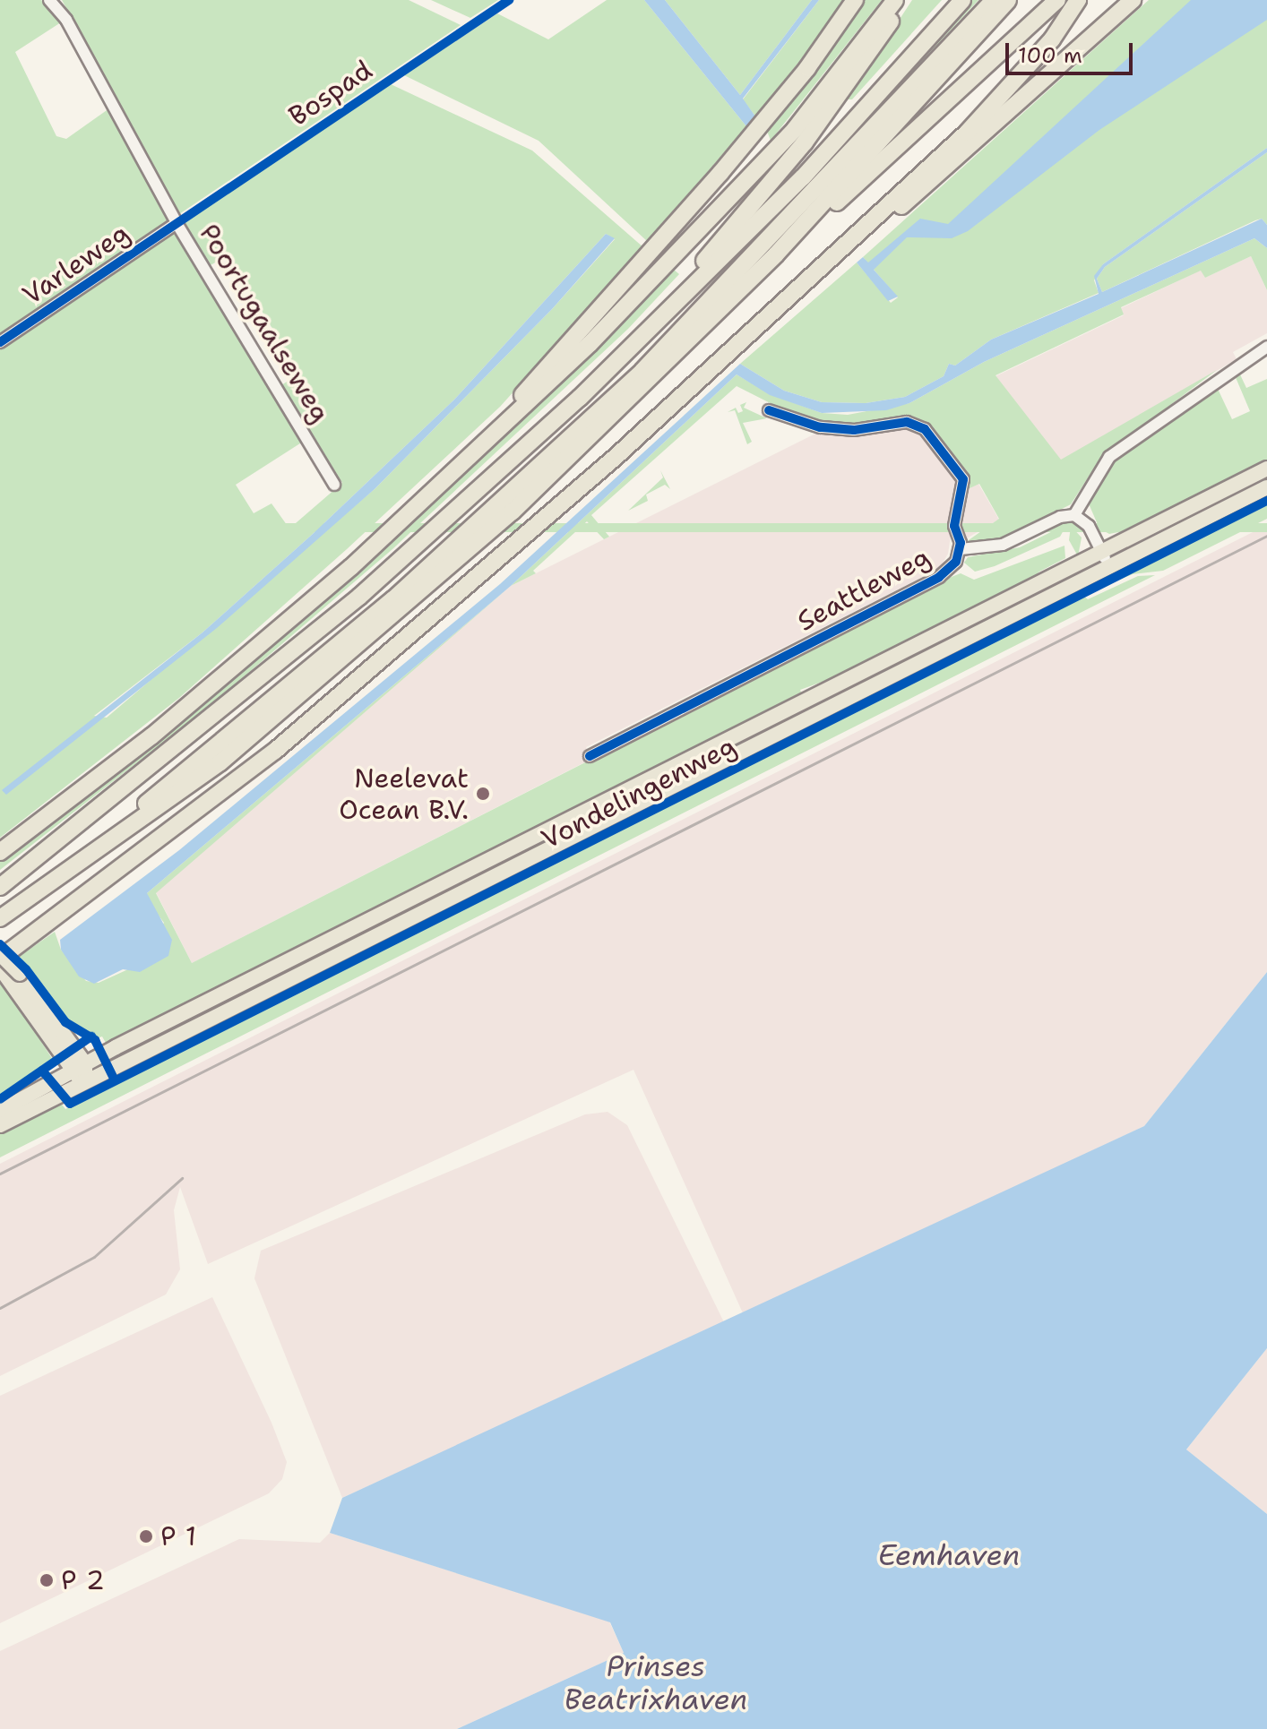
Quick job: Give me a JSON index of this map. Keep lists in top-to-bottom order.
{
  "streets": {
    "main road": ["Vondelingenweg"],
    "street": ["Varleweg", "Poortugaalseweg", "Seattleweg"],
    "cycle path": ["Bospad"]
  },
  "crossings": [
    ["Varleweg", "Poortugaalseweg"]
  ],
  "water": ["Eemhaven", "Prinses Beatrixhaven"],
  "places": ["Neelevat Ocean B.V.", "P 1", "P 2"],
  "scale_bar": "100 m"
}
